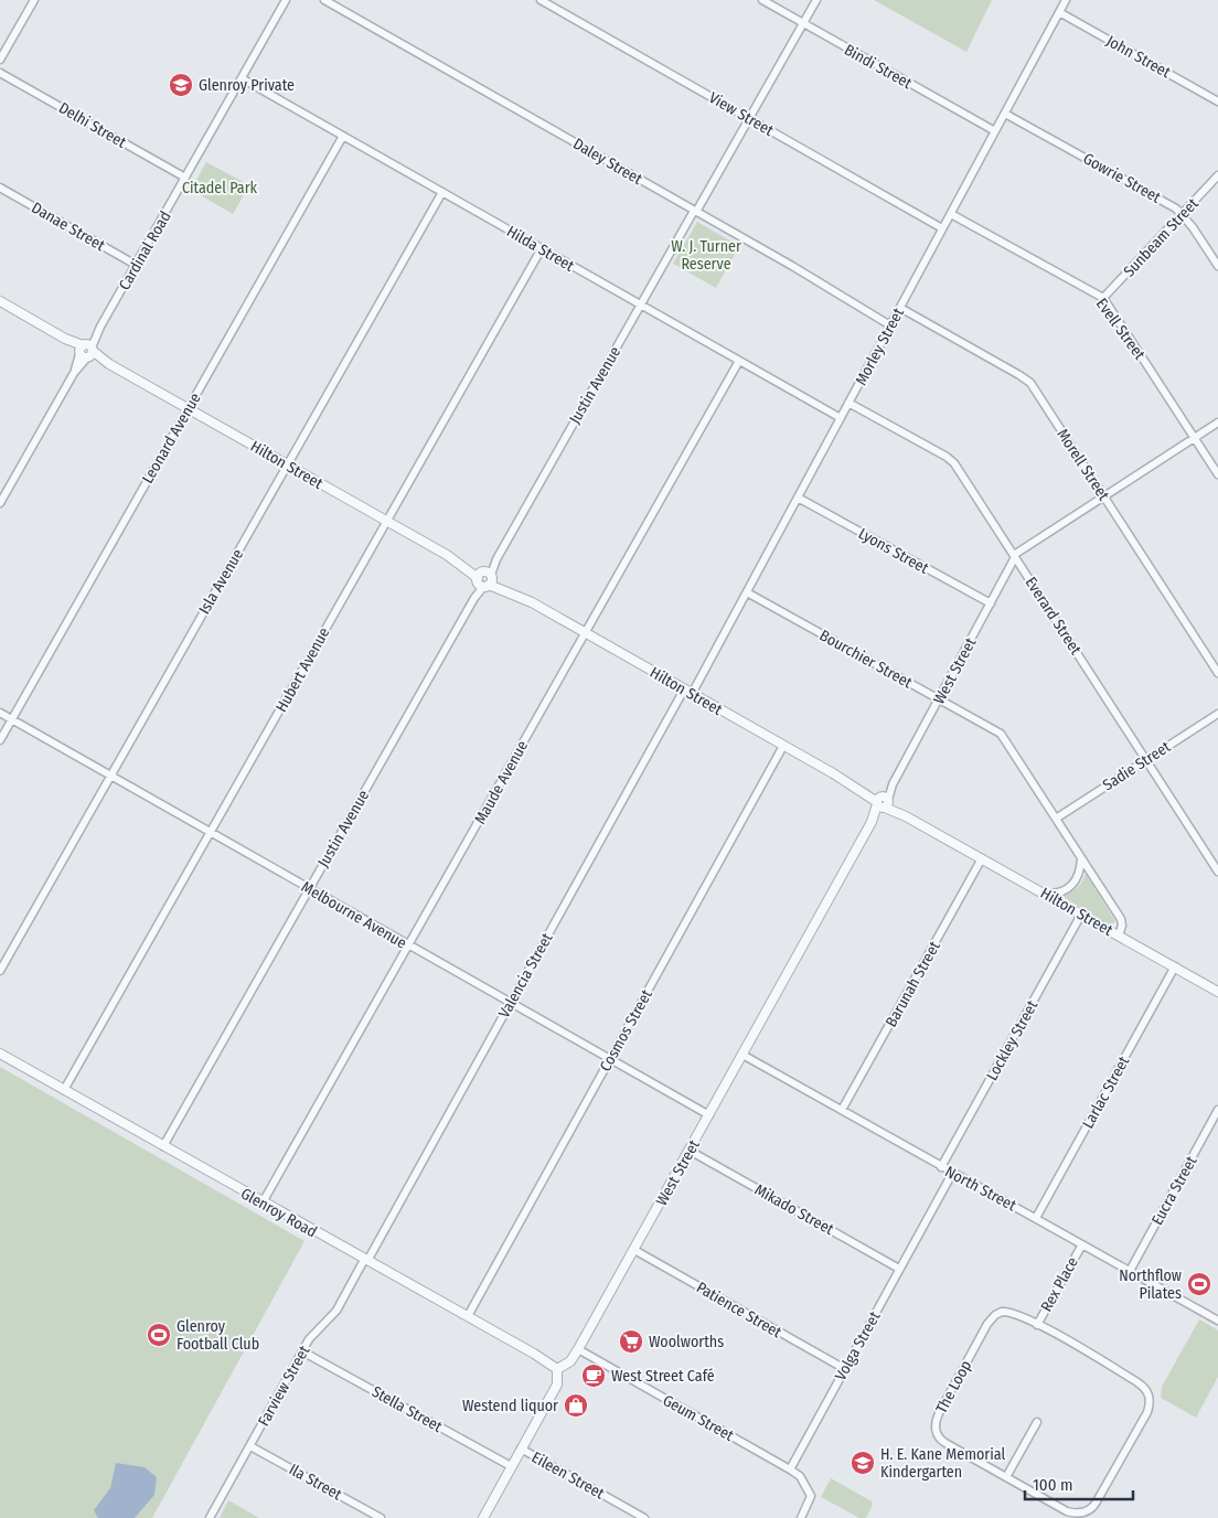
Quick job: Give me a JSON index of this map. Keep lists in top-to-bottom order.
{
  "streets": {
    "street": [
      "John Street",
      "Bindi Street",
      "View Street",
      "Delhi Street",
      "Daley Street",
      "Gowrie Street",
      "Danae Street",
      "Sunbeam Street",
      "Hilda Street",
      "Cardinal Road",
      "Evell Street",
      "Morley Street",
      "Justin Avenue",
      "Leonard Avenue",
      "Hilton Street",
      "Morell Street",
      "Lyons Street",
      "Isla Avenue",
      "Everard Street",
      "Bourchier Street",
      "Hubert Avenue",
      "West Street",
      "Sadie Street",
      "Maude Avenue",
      "Melbourne Avenue",
      "Valencia Street",
      "Barunah Street",
      "Cosmos Street",
      "Lockley Street",
      "Larlac Street",
      "North Street",
      "Eucra Street",
      "Mikado Street",
      "Glenroy Road",
      "Rex Place",
      "Patience Street",
      "Volga Street",
      "Farview Street",
      "The Loop",
      "Stella Street",
      "Geum Street",
      "Eileen Street",
      "Ila Street"
    ]
  },
  "crossings": [
    ["John Street", "Morley Street"],
    ["Bindi Street", "Morley Street"],
    ["Bindi Street", "Justin Avenue"],
    ["View Street", "Morley Street"],
    ["View Street", "Justin Avenue"],
    ["Delhi Street", "Cardinal Road"],
    ["Daley Street", "Morley Street"],
    ["Daley Street", "Justin Avenue"],
    ["Gowrie Street", "Sunbeam Street"],
    ["Gowrie Street", "Morley Street"],
    ["Danae Street", "Cardinal Road"],
    ["Sunbeam Street", "Evell Street"],
    ["Hilda Street", "Cardinal Road"],
    ["Hilda Street", "Morley Street"],
    ["Hilda Street", "Justin Avenue"],
    ["Hilda Street", "Leonard Avenue"],
    ["Hilda Street", "Isla Avenue"],
    ["Hilda Street", "Hubert Avenue"],
    ["Hilda Street", "Maude Avenue"],
    ["Cardinal Road", "Hilton Street"],
    ["Evell Street", "Morley Street"],
    ["Evell Street", "West Street"],
    ["Morley Street", "Hilton Street"],
    ["Morley Street", "Morell Street"],
    ["Morley Street", "Lyons Street"],
    ["Morley Street", "Everard Street"],
    ["Morley Street", "Bourchier Street"],
    ["Morley Street", "Valencia Street"],
    ["Justin Avenue", "Hilton Street"],
    ["Justin Avenue", "Melbourne Avenue"],
    ["Justin Avenue", "Glenroy Road"],
    ["Leonard Avenue", "Hilton Street"],
    ["Leonard Avenue", "Melbourne Avenue"],
    ["Hilton Street", "Isla Avenue"],
    ["Hilton Street", "Bourchier Street"],
    ["Hilton Street", "Hubert Avenue"],
    ["Hilton Street", "West Street"],
    ["Hilton Street", "Maude Avenue"],
    ["Hilton Street", "Valencia Street"],
    ["Hilton Street", "Barunah Street"],
    ["Hilton Street", "Cosmos Street"],
    ["Hilton Street", "Lockley Street"],
    ["Hilton Street", "Larlac Street"],
    ["Morell Street", "West Street"],
    ["Lyons Street", "West Street"],
    ["Isla Avenue", "Melbourne Avenue"],
    ["Everard Street", "West Street"],
    ["Everard Street", "Sadie Street"],
    ["Bourchier Street", "West Street"],
    ["Bourchier Street", "Sadie Street"],
    ["Hubert Avenue", "Melbourne Avenue"],
    ["Hubert Avenue", "Glenroy Road"],
    ["West Street", "Melbourne Avenue"],
    ["West Street", "North Street"],
    ["West Street", "Mikado Street"],
    ["West Street", "Glenroy Road"],
    ["West Street", "Patience Street"],
    ["West Street", "Geum Street"],
    ["Maude Avenue", "Melbourne Avenue"],
    ["Maude Avenue", "Glenroy Road"],
    ["Melbourne Avenue", "Valencia Street"],
    ["Melbourne Avenue", "Cosmos Street"],
    ["Valencia Street", "Glenroy Road"],
    ["Valencia Street", "Farview Street"],
    ["Barunah Street", "North Street"],
    ["Cosmos Street", "Glenroy Road"],
    ["Lockley Street", "North Street"],
    ["Larlac Street", "North Street"],
    ["North Street", "Eucra Street"],
    ["North Street", "Rex Place"],
    ["North Street", "Volga Street"],
    ["Mikado Street", "Volga Street"],
    ["Glenroy Road", "Farview Street"],
    ["Rex Place", "The Loop"],
    ["Patience Street", "Volga Street"],
    ["Volga Street", "Geum Street"],
    ["Farview Street", "Stella Street"],
    ["Farview Street", "Ila Street"]
  ],
  "parks": ["Citadel Park", "W. J. Turner Reserve"],
  "places": {
    "school or university": ["Glenroy Private", "H. E. Kane Memorial Kindergarten"],
    "sports": ["Northflow Pilates", "Glenroy Football Club"],
    "supermarket": ["Woolworths"],
    "cafe": ["West Street Café"],
    "shop": ["Westend liquor"]
  },
  "scale_bar": "100 m"
}
